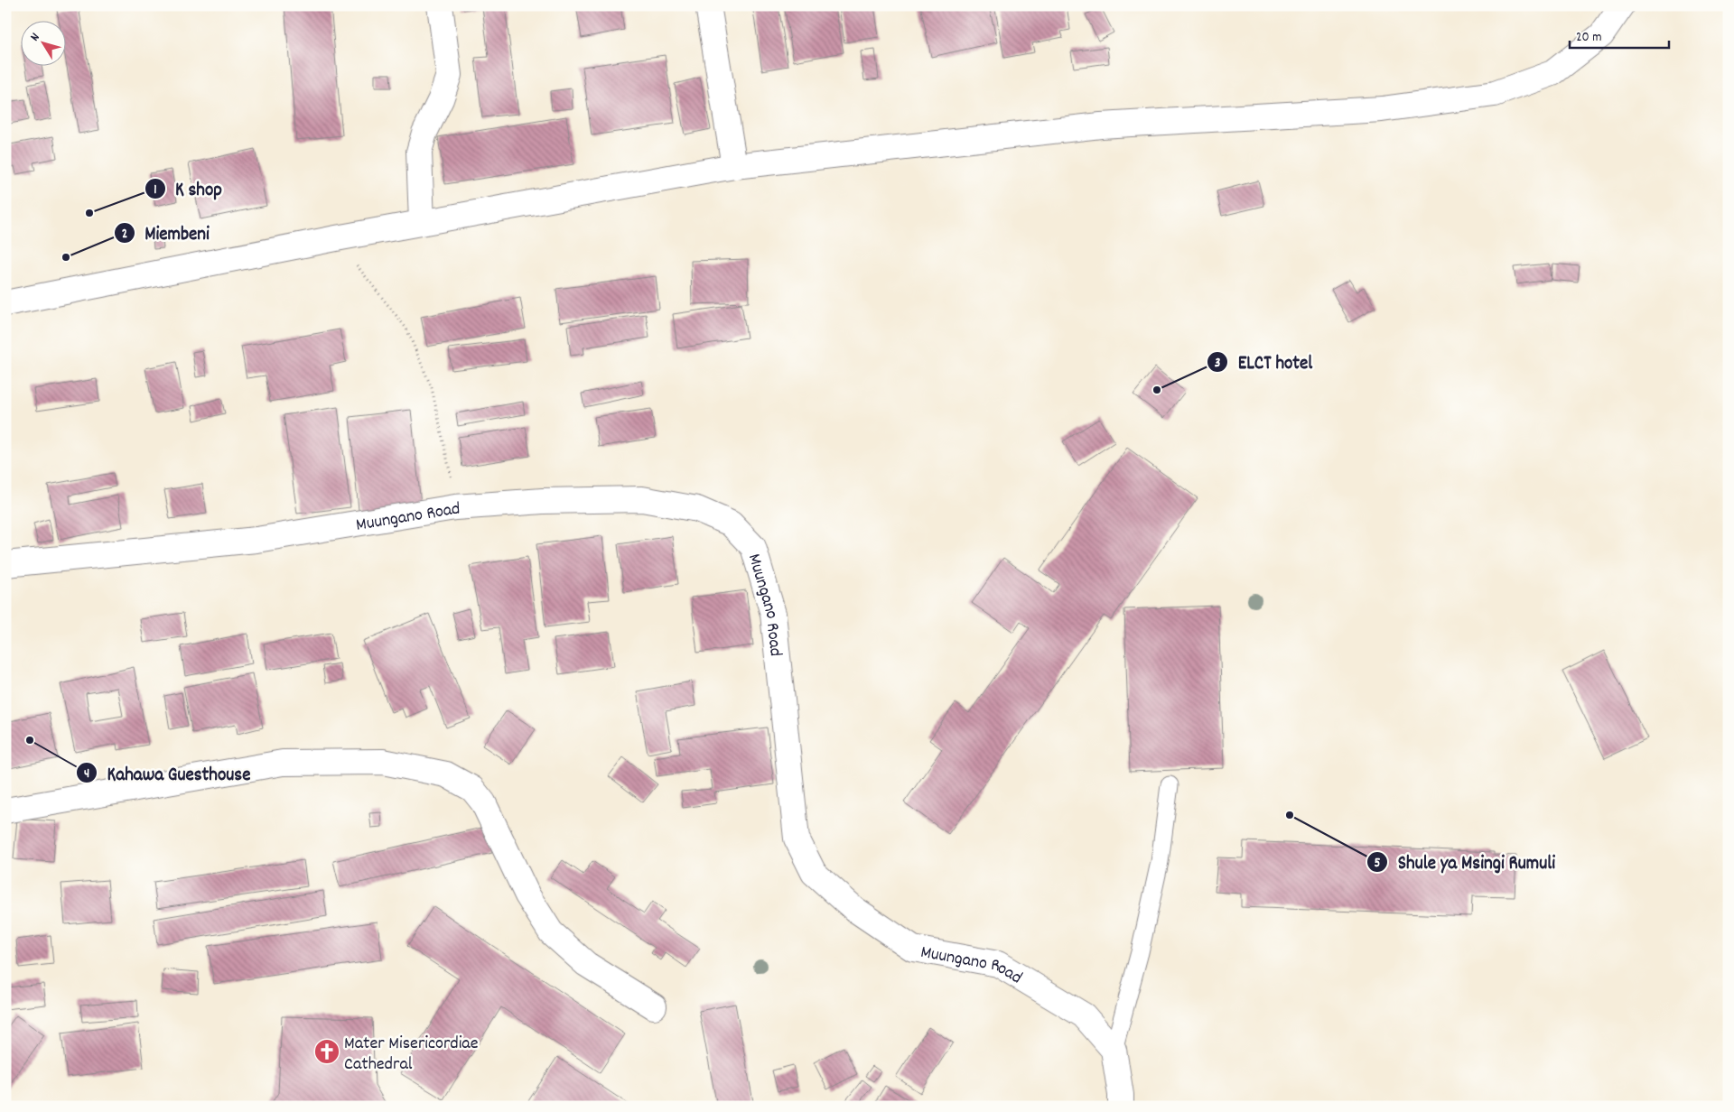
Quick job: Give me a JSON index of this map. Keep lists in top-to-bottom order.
{
  "streets": {
    "street": ["Muungano Road"]
  },
  "places": {
    "other": [
      "K shop",
      "Miembeni",
      "ELCT hotel",
      "Kahawa Guesthouse",
      "Shule ya Msingi Rumuli"
    ],
    "church": ["Mater Misericordiae Cathedral"]
  },
  "scale_bar": "20 m",
  "north": "top left"
}
